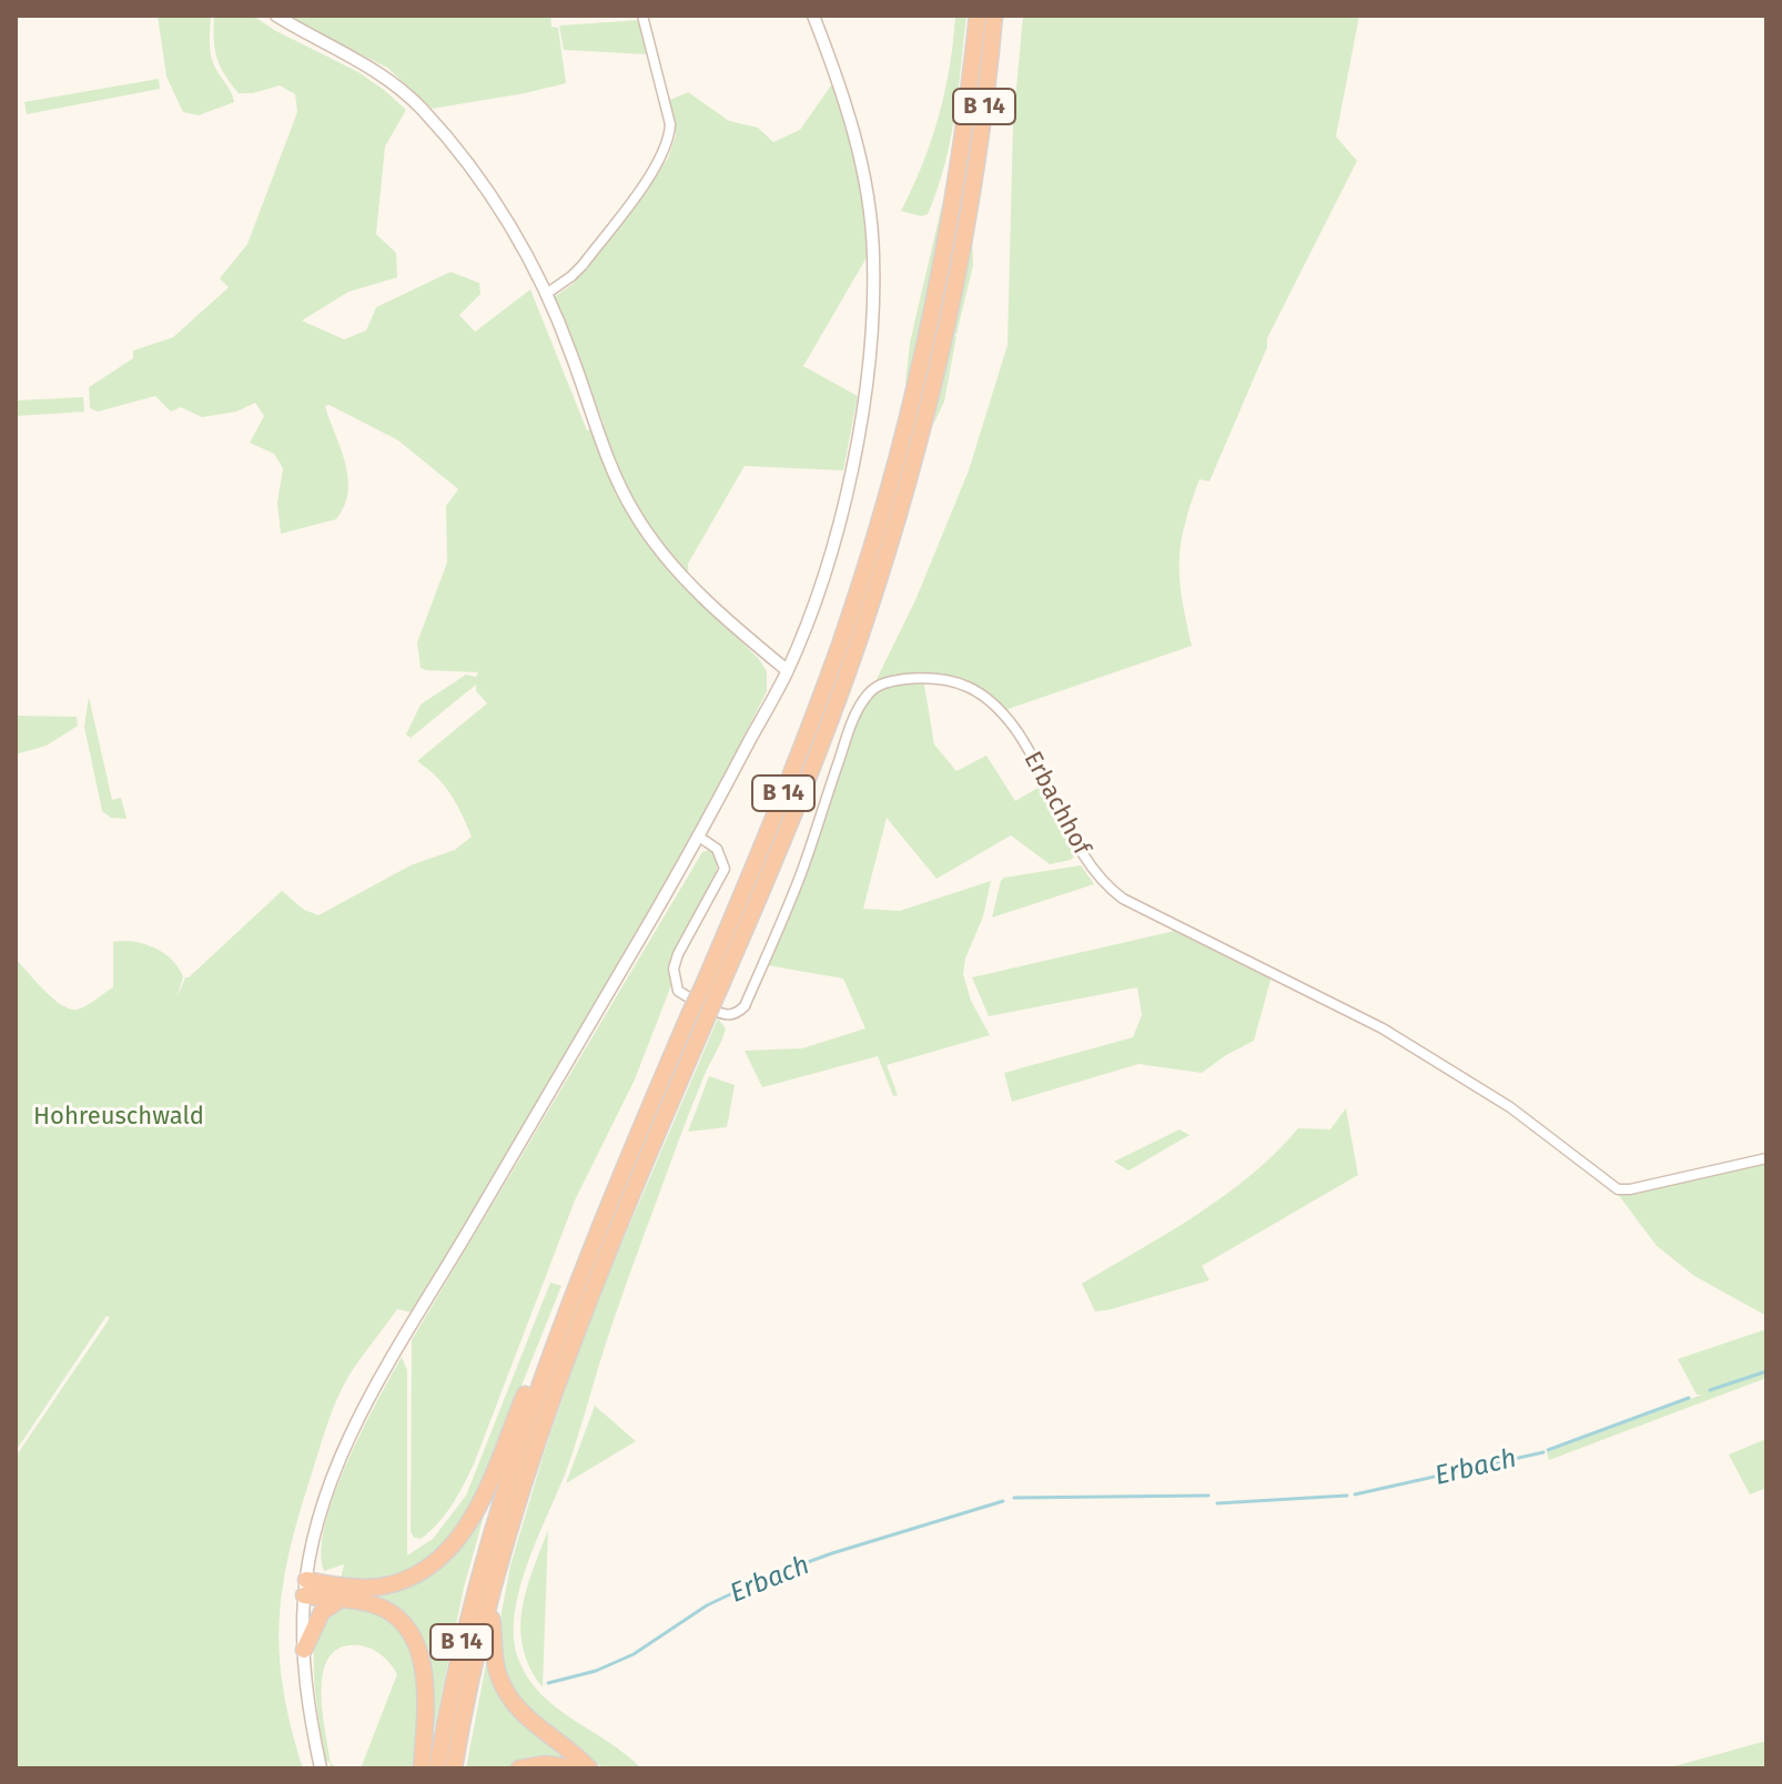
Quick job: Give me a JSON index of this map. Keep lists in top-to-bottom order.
{
  "streets": {
    "highway": ["B 14"],
    "street": ["Erbachhof"]
  },
  "water": ["Erbach"],
  "parks": ["Hohreuschwald"]
}
